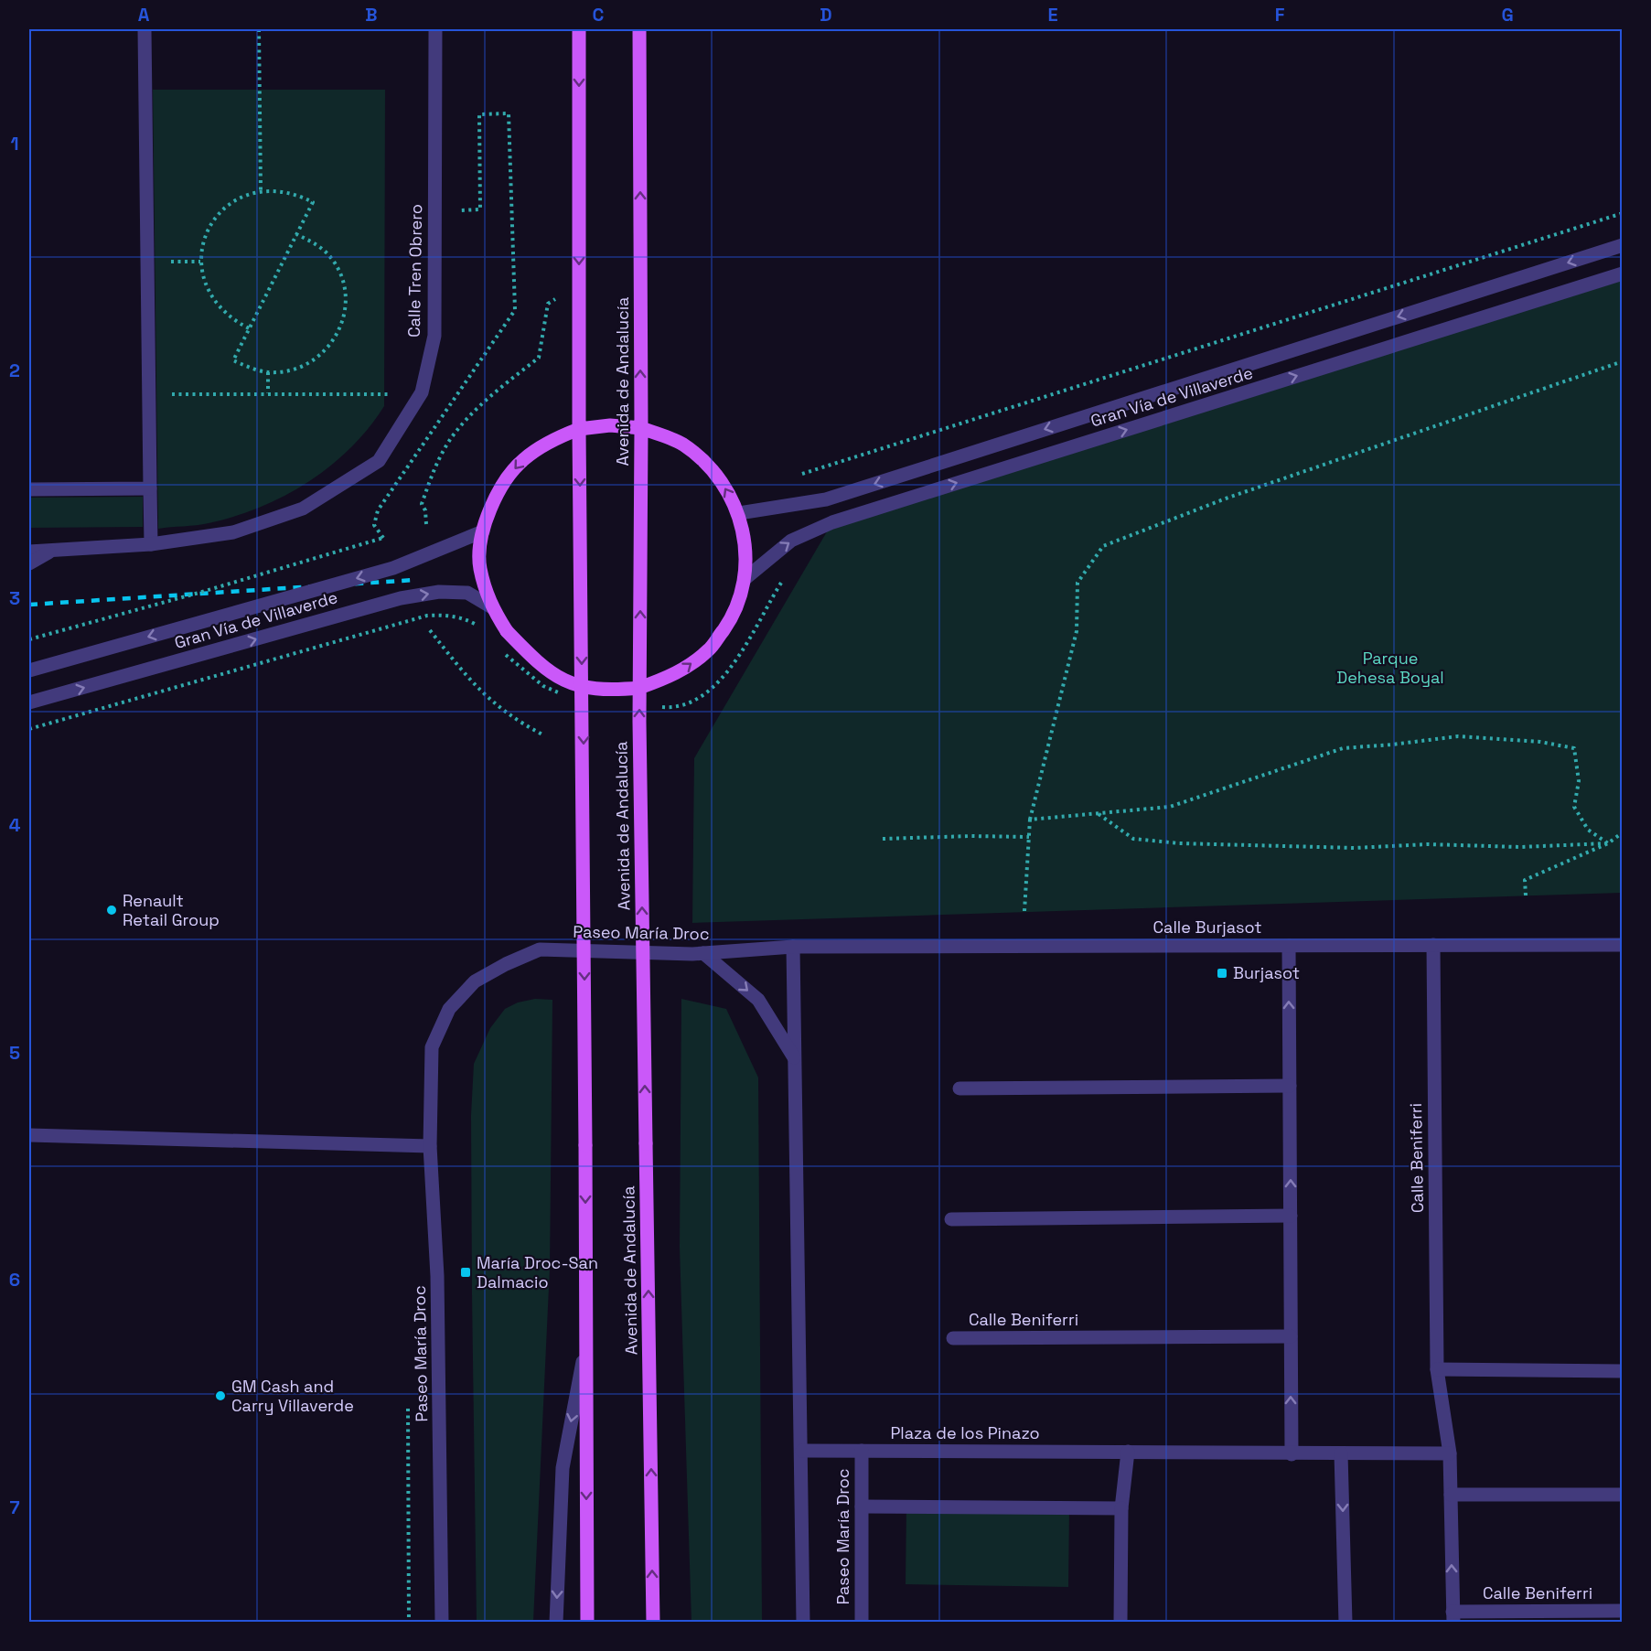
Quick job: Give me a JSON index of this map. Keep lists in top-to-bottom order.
{
  "streets": {
    "main road": ["Avenida de Andalucía"],
    "street": [
      "Calle Tren Obrero",
      "Gran Vía de Villaverde",
      "Calle Burjasot",
      "Paseo María Droc",
      "Calle Beniferri",
      "Plaza de los Pinazo"
    ]
  },
  "crossings": [
    ["Calle Burjasot", "Paseo María Droc"],
    ["Calle Burjasot", "Calle Beniferri"],
    ["Paseo María Droc", "Plaza de los Pinazo"],
    ["Calle Beniferri", "Plaza de los Pinazo"]
  ],
  "parks": ["Parque Dehesa Boyal"],
  "places": {
    "other": ["Renault Retail Group", "GM Cash and Carry Villaverde"],
    "transit": ["Burjasot", "María Droc-San Dalmacio"]
  },
  "grid": {
    "columns": [
      "A",
      "B",
      "C",
      "D",
      "E",
      "F",
      "G"
    ],
    "rows": [
      "1",
      "2",
      "3",
      "4",
      "5",
      "6",
      "7"
    ]
  }
}
